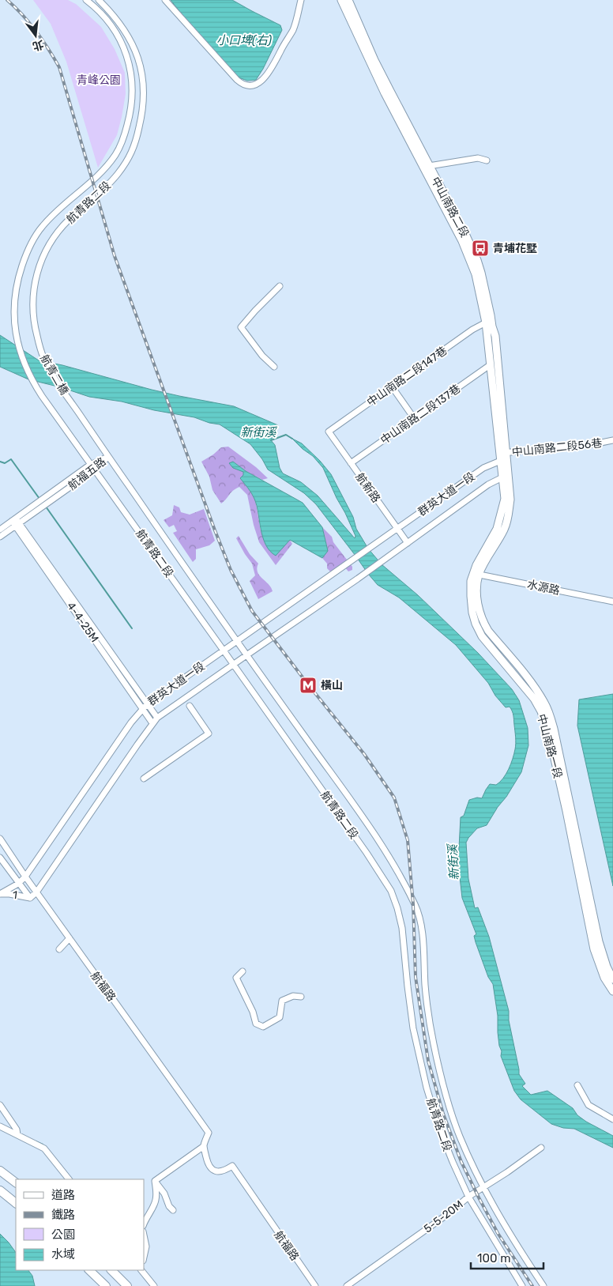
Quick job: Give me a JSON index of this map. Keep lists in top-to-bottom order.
{
  "streets": {
    "main road": ["中山南路二段", "中山南路一段"],
    "street": [
      "航青路二段",
      "航青二橋",
      "中山南路二段147巷",
      "中山南路二段137巷",
      "中山南路二段56巷",
      "航福五路",
      "航新路",
      "群英大道一段",
      "水源路",
      "4-4-25M",
      "1",
      "航福路",
      "5-5-20M"
    ]
  },
  "crossings": [
    ["航青路二段", "航青二橋"],
    ["航青路二段", "航福五路"],
    ["航青路二段", "群英大道一段"],
    ["航青路二段", "5-5-20M"],
    ["中山南路二段", "中山南路二段147巷"],
    ["中山南路二段", "中山南路二段137巷"],
    ["中山南路二段", "中山南路二段56巷"],
    ["中山南路二段", "群英大道一段"],
    ["中山南路二段", "中山南路一段"],
    ["中山南路二段147巷", "航新路"],
    ["中山南路二段137巷", "航新路"],
    ["中山南路二段56巷", "群英大道一段"],
    ["航福五路", "4-4-25M"],
    ["航新路", "群英大道一段"],
    ["群英大道一段", "4-4-25M"],
    ["群英大道一段", "1"],
    ["群英大道一段", "航福路"],
    ["水源路", "中山南路一段"]
  ],
  "water": ["小口埤(右)", "新街溪"],
  "parks": ["青峰公園"],
  "places": {
    "bus stop": ["青埔花墅"],
    "metro station": ["橫山"]
  },
  "legend": [
    "道路",
    "鐵路",
    "公園",
    "水域"
  ],
  "scale_bar": "100 m",
  "north": "bottom"
}
